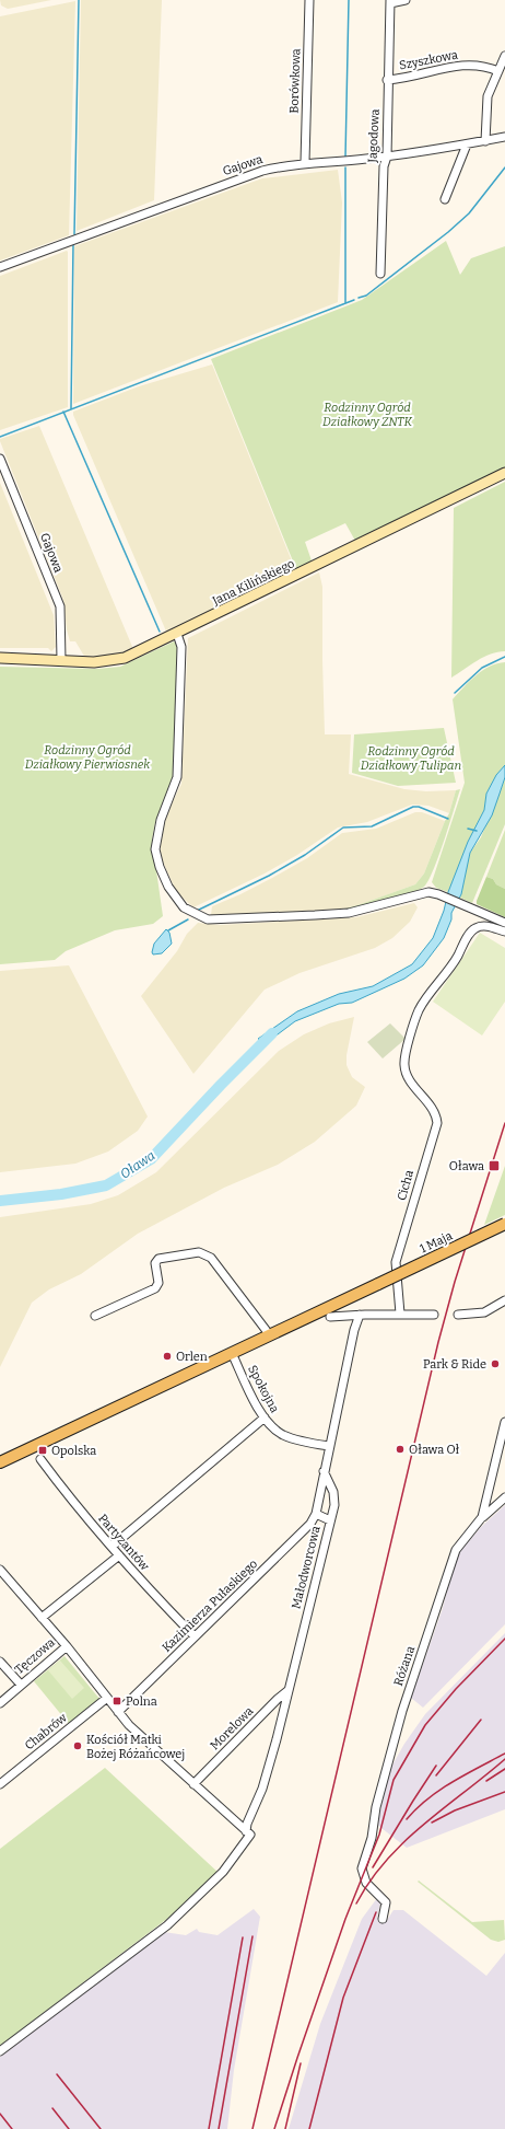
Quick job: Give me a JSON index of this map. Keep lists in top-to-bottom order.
{
  "streets": {
    "main road": ["1 Maja"],
    "street": [
      "Szyszkowa",
      "Borówkowa",
      "Jagodowa",
      "Gajowa",
      "Jana Kilińskiego",
      "Cicha",
      "Spokojna",
      "Partyzantów",
      "Małodworcowa",
      "Kazimierza Pułaskiego",
      "Tęczowa",
      "Różana",
      "Morelowa",
      "Chabrów"
    ]
  },
  "crossings": [
    ["Szyszkowa", "Jagodowa"],
    ["Borówkowa", "Gajowa"],
    ["Jagodowa", "Gajowa"],
    ["Gajowa", "Jana Kilińskiego"],
    ["Spokojna", "Małodworcowa"],
    ["Partyzantów", "Kazimierza Pułaskiego"],
    ["Małodworcowa", "Kazimierza Pułaskiego"],
    ["Małodworcowa", "Morelowa"]
  ],
  "water": ["Oława"],
  "parks": ["Rodzinny Ogród Działkowy ZNTK", "Rodzinny Ogród Działkowy Pierwiosnek", "Rodzinny Ogród Działkowy Tulipan"],
  "places": {
    "transit": ["Oława", "Opolska", "Polna"],
    "other": [
      "Orlen",
      "Park & Ride",
      "Oława Oł",
      "Kościół Matki Bożej Różańcowej"
    ]
  }
}
